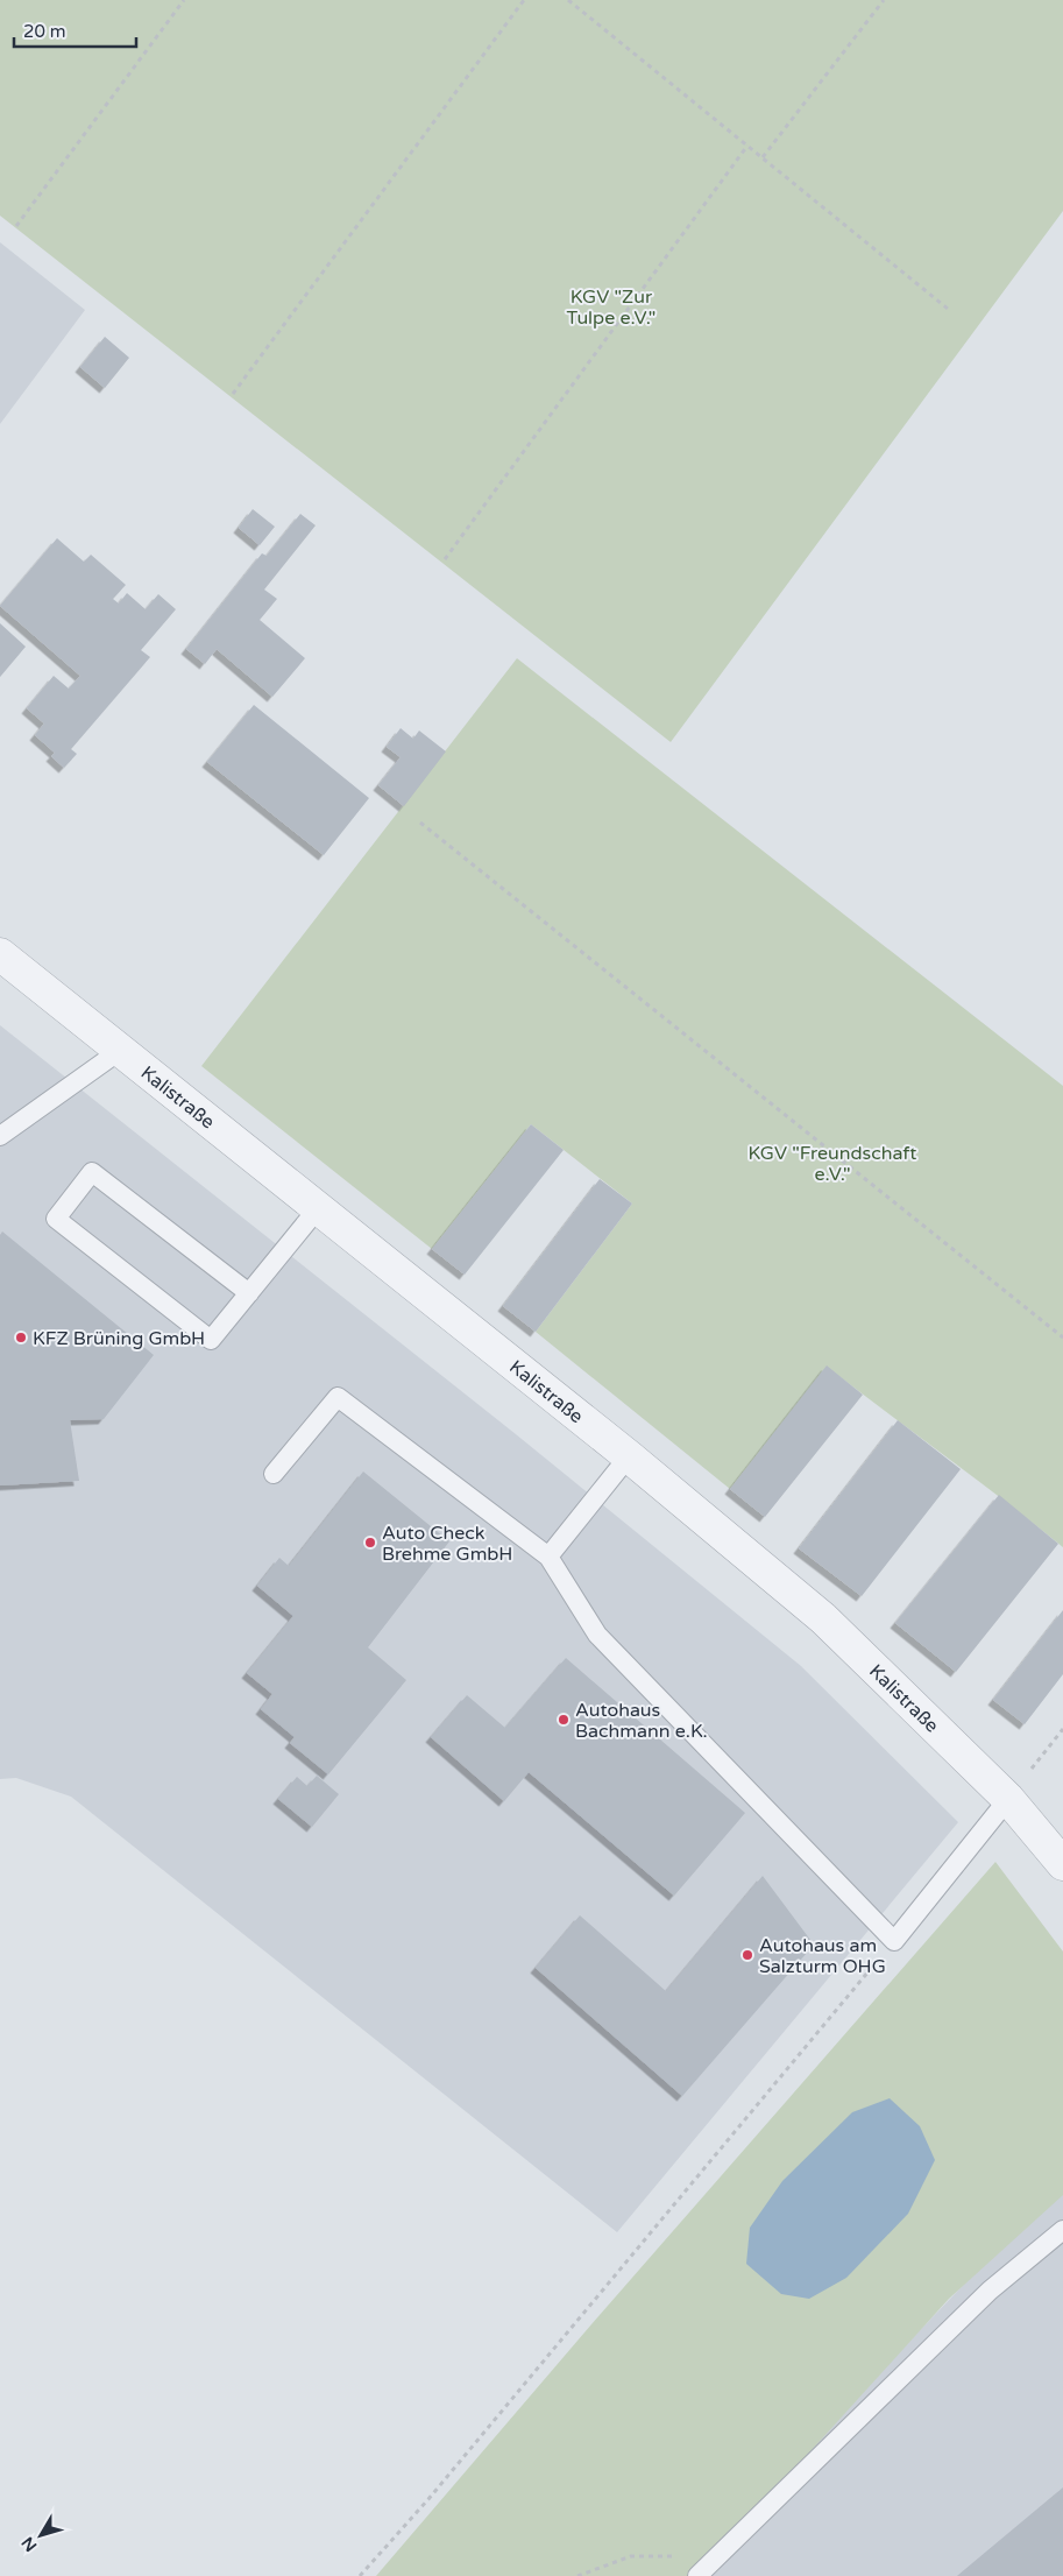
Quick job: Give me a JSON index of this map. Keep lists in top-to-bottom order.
{
  "streets": {
    "street": ["Kalistraße"]
  },
  "parks": ["KGV \"Zur Tulpe e.V.\"", "KGV \"Freundschaft e.V.\""],
  "places": [
    "KFZ Brüning GmbH",
    "Auto Check Brehme GmbH",
    "Autohaus Bachmann e.K.",
    "Autohaus am Salzturm OHG"
  ],
  "scale_bar": "20 m",
  "north": "bottom left"
}
